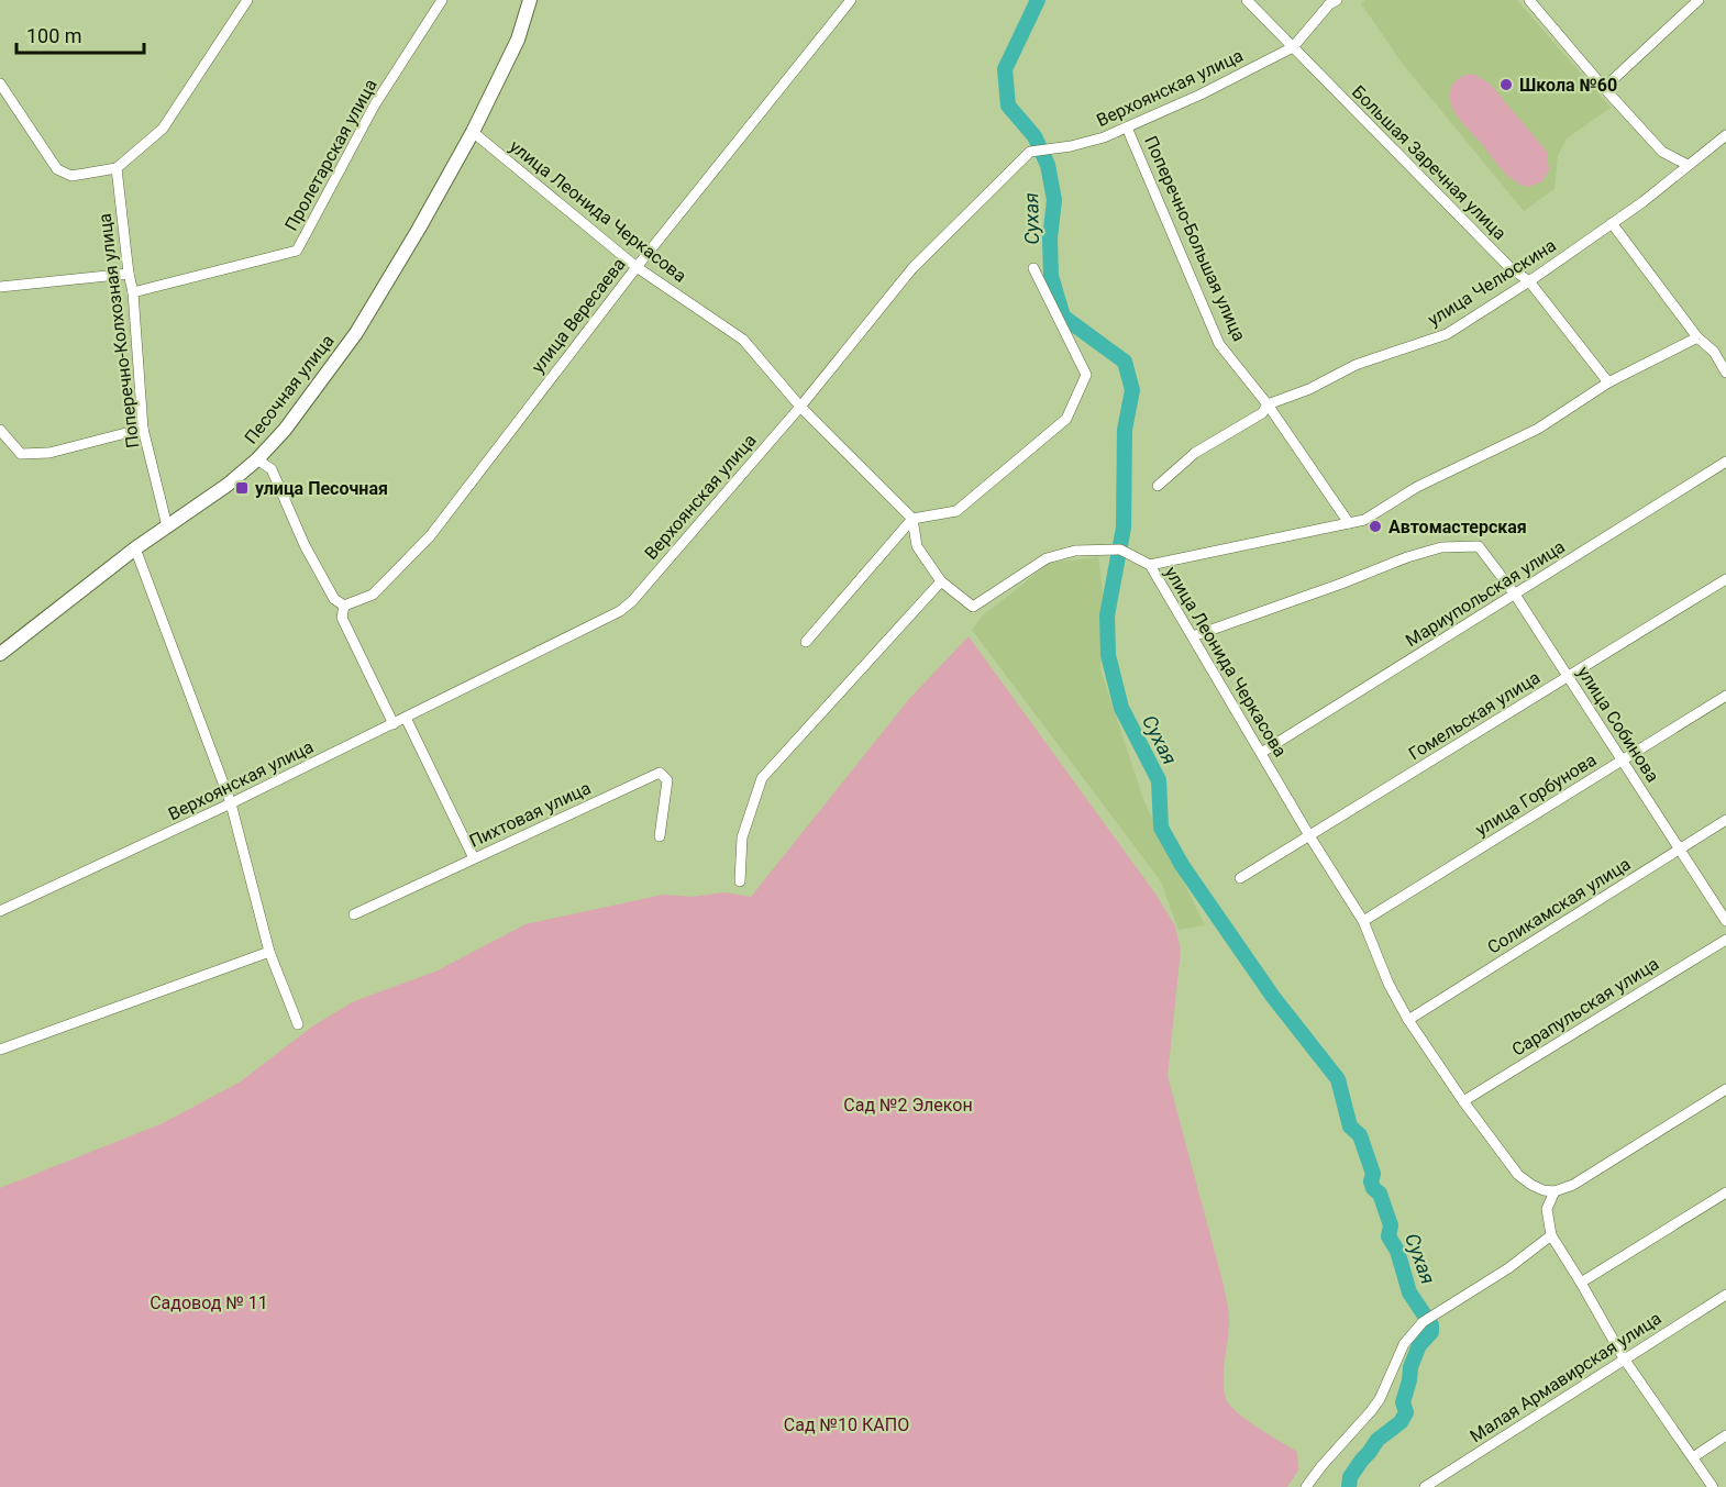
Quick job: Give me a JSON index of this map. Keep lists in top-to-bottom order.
{
  "streets": {
    "main road": ["Песочная улица"],
    "street": [
      "Верхоянская улица",
      "Пролетарская улица",
      "Большая Заречная улица",
      "улица Леонида Черкасова",
      "Поперечно-Большая улица",
      "улица Челюскина",
      "улица Вересаева",
      "Поперечно-Колхозная улица",
      "Мариупольская улица",
      "Гомельская улица",
      "улица Собинова",
      "улица Горбунова",
      "Пихтовая улица",
      "Соликамская улица",
      "Сарапульская улица",
      "Малая Армавирская улица"
    ]
  },
  "crossings": [
    ["Верхоянская улица", "Большая Заречная улица"],
    ["Верхоянская улица", "улица Леонида Черкасова"],
    ["Верхоянская улица", "Поперечно-Большая улица"],
    ["Пролетарская улица", "Поперечно-Колхозная улица"],
    ["Большая Заречная улица", "улица Челюскина"],
    ["улица Леонида Черкасова", "улица Вересаева"],
    ["улица Леонида Черкасова", "Песочная улица"],
    ["улица Леонида Черкасова", "Мариупольская улица"],
    ["улица Леонида Черкасова", "Гомельская улица"],
    ["улица Леонида Черкасова", "улица Собинова"],
    ["улица Леонида Черкасова", "улица Горбунова"],
    ["улица Леонида Черкасова", "Соликамская улица"],
    ["улица Леонида Черкасова", "Сарапульская улица"],
    ["Поперечно-Большая улица", "улица Челюскина"],
    ["Поперечно-Колхозная улица", "Песочная улица"],
    ["Мариупольская улица", "улица Собинова"],
    ["Гомельская улица", "улица Собинова"],
    ["улица Собинова", "улица Горбунова"],
    ["улица Собинова", "Соликамская улица"]
  ],
  "water": ["Сухая"],
  "parks": ["Сад №2 Элекон", "Садовод № 11", "Сад №10 КАПО"],
  "places": {
    "other": ["Школа №60", "Автомастерская"],
    "transit": ["улица Песочная"]
  },
  "scale_bar": "100 m"
}
